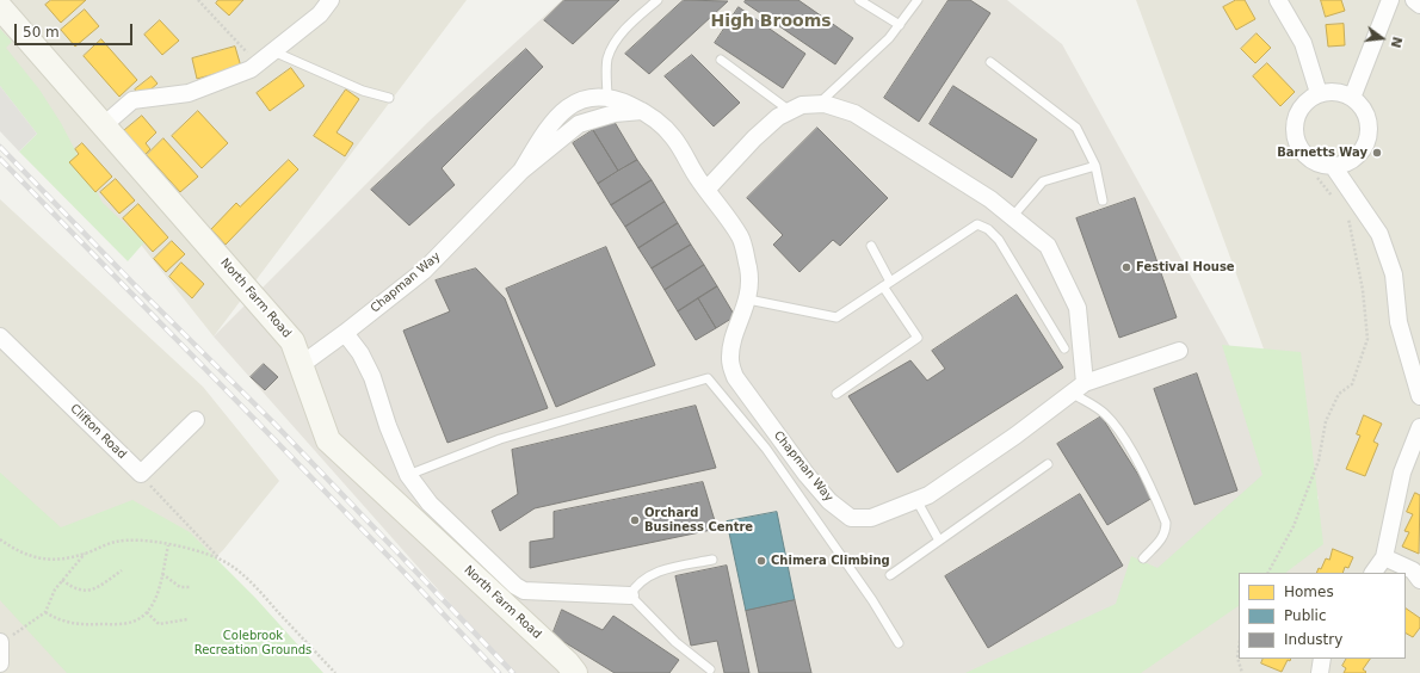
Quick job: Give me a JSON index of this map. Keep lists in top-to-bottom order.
{
  "streets": {
    "street": ["Chapman Way", "North Farm Road", "Clifton Road"]
  },
  "crossings": [
    ["Chapman Way", "North Farm Road"]
  ],
  "districts": ["High Brooms"],
  "parks": ["Colebrook Recreation Grounds"],
  "places": [
    "Barnetts Way",
    "Festival House",
    "Orchard Business Centre",
    "Chimera Climbing"
  ],
  "legend": ["Homes", "Public", "Industry"],
  "scale_bar": "50 m",
  "north": "right"
}
